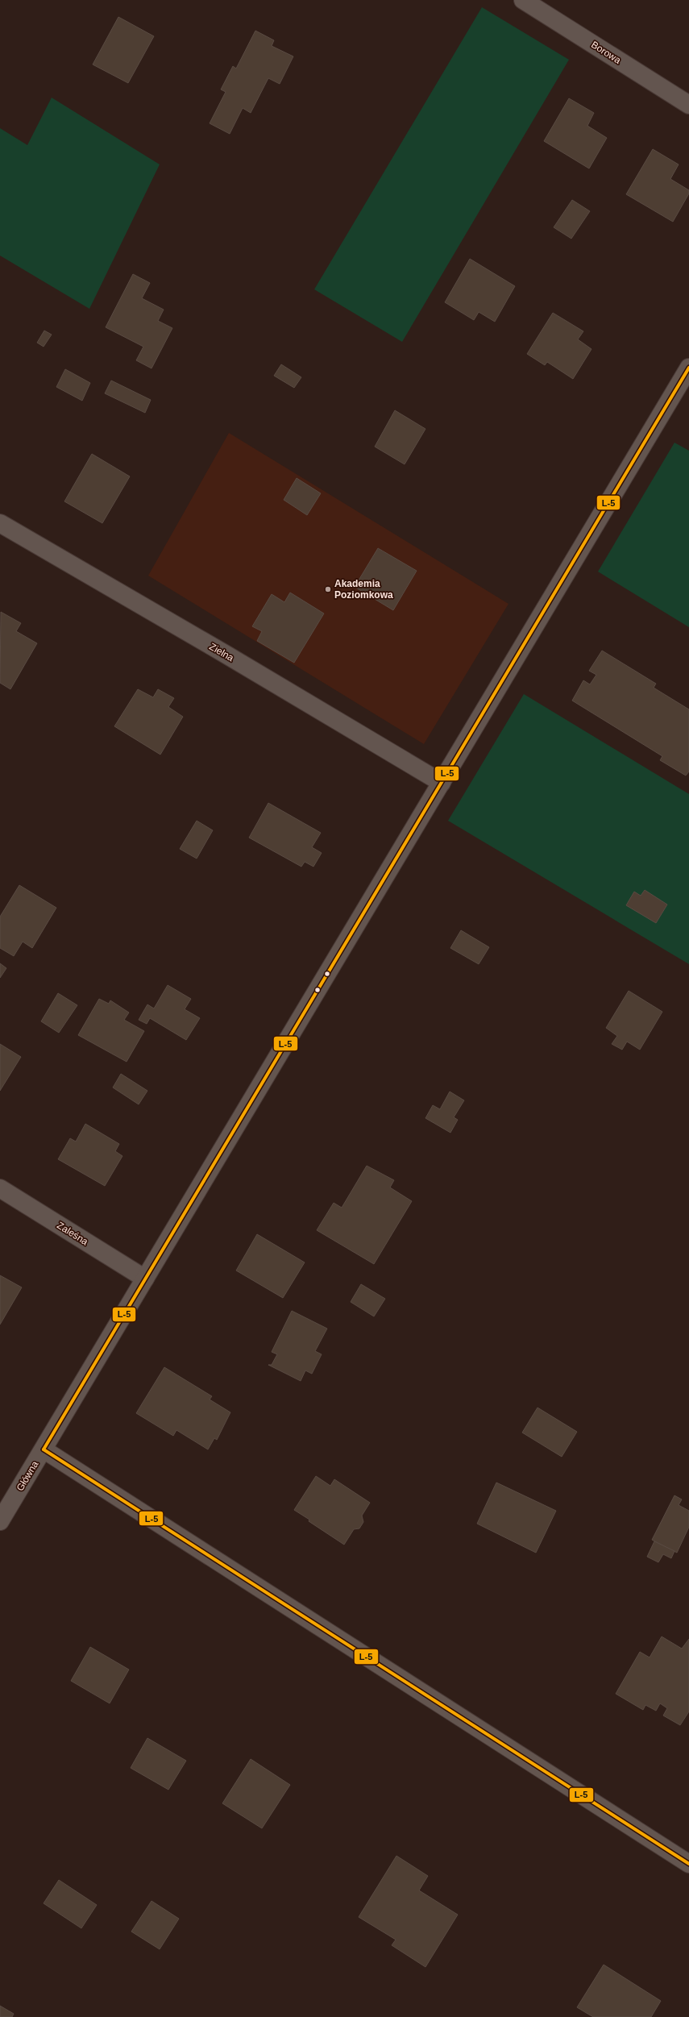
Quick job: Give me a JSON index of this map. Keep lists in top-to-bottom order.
{
  "streets": {
    "street": [
      "Borowa",
      "Zielna",
      "Zaleśna",
      "Główna"
    ]
  },
  "crossings": [
    ["Zielna", "Główna"],
    ["Zaleśna", "Główna"]
  ],
  "places": ["Akademia Poziomkowa"],
  "lines": ["transit line L-5"]
}
